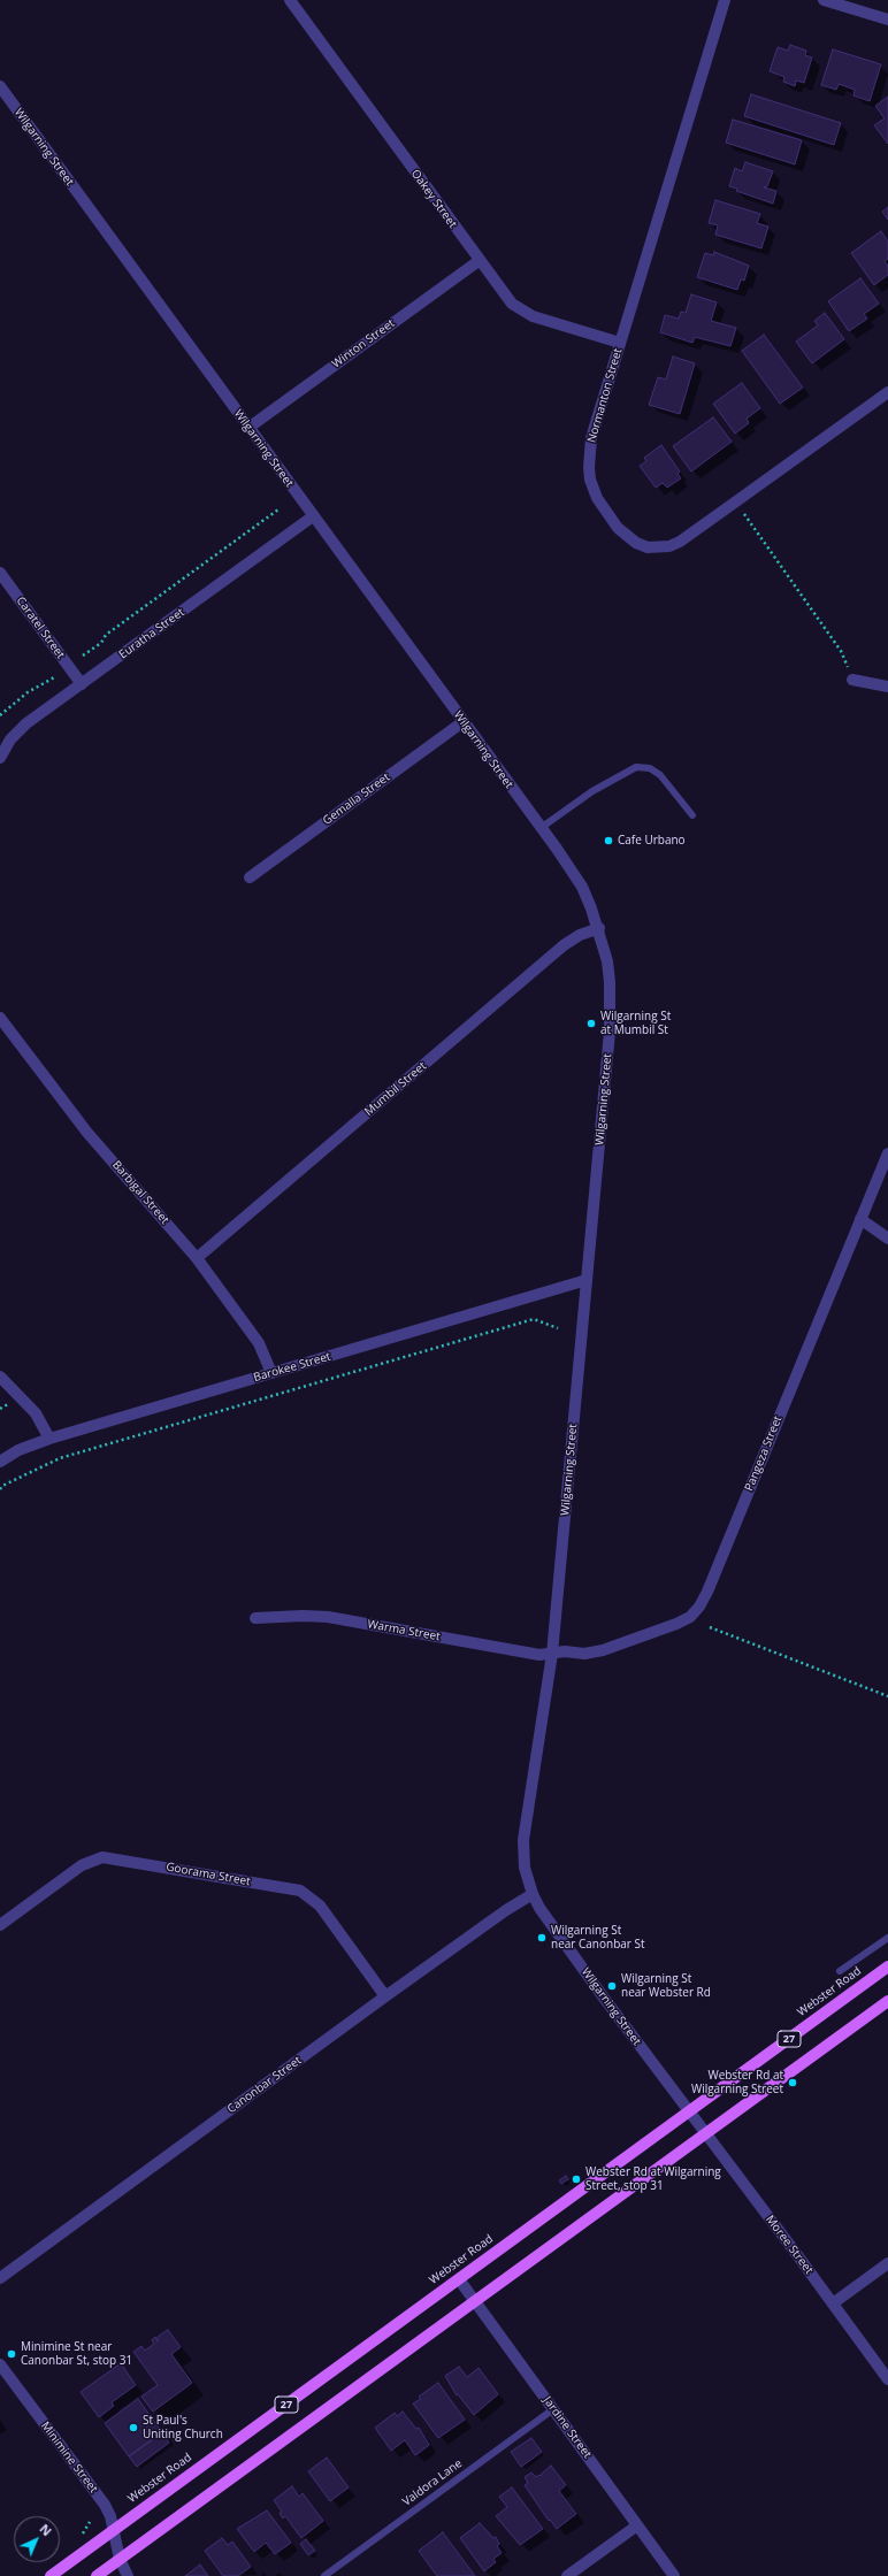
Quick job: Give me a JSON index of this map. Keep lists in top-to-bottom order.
{
  "streets": {
    "main road": ["Webster Road", "27"],
    "street": [
      "Wilgarning Street",
      "Oakey Street",
      "Winton Street",
      "Normanton Street",
      "Caratel Street",
      "Euratha Street",
      "Gemalla Street",
      "Mumbil Street",
      "Barbigal Street",
      "Barokee Street",
      "Pangeza Street",
      "Warma Street",
      "Goorama Street",
      "Canonbar Street",
      "Moree Street",
      "Jardine Street",
      "Minimine Street"
    ],
    "lane": ["Valdora Lane"]
  },
  "crossings": [
    ["Wilgarning Street", "Winton Street"],
    ["Wilgarning Street", "Euratha Street"],
    ["Wilgarning Street", "Gemalla Street"],
    ["Wilgarning Street", "Mumbil Street"],
    ["Wilgarning Street", "Barokee Street"],
    ["Wilgarning Street", "Pangeza Street"],
    ["Wilgarning Street", "Warma Street"],
    ["Wilgarning Street", "Webster Road"],
    ["Wilgarning Street", "Canonbar Street"],
    ["Wilgarning Street", "Moree Street"],
    ["Oakey Street", "Winton Street"],
    ["Oakey Street", "Normanton Street"],
    ["Caratel Street", "Euratha Street"],
    ["Mumbil Street", "Barbigal Street"],
    ["Barbigal Street", "Barokee Street"],
    ["Pangeza Street", "Warma Street"],
    ["Goorama Street", "Canonbar Street"],
    ["Webster Road", "Moree Street"],
    ["Webster Road", "Jardine Street"],
    ["Webster Road", "Minimine Street"],
    ["27", "Moree Street"],
    ["27", "Jardine Street"],
    ["27", "Minimine Street"],
    ["Jardine Street", "Valdora Lane"]
  ],
  "places": [
    "Cafe Urbano",
    "Wilgarning St at Mumbil St",
    "Wilgarning St near Canonbar St",
    "Wilgarning St near Webster Rd",
    "Webster Rd at Wilgarning Street",
    "Webster Rd at Wilgarning Street, stop 31",
    "Minimine St near Canonbar St, stop 31",
    "St Paul's Uniting Church"
  ],
  "north": "top right"
}
